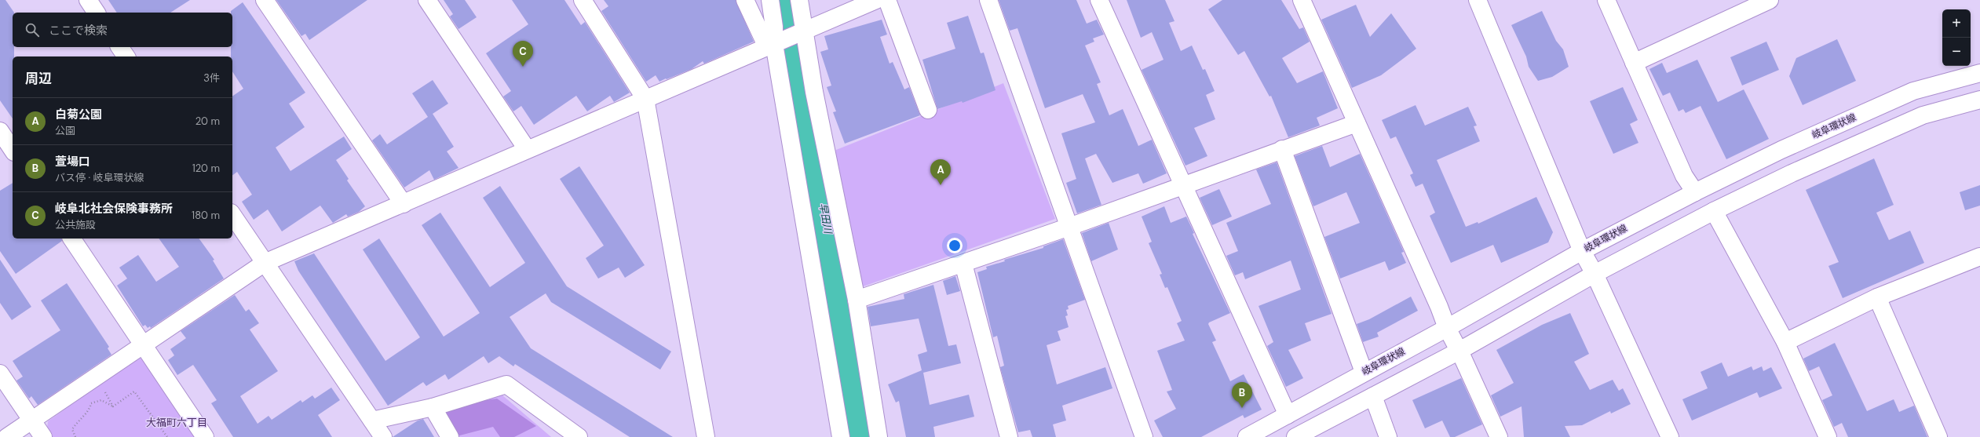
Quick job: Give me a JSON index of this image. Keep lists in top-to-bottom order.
{
  "streets": {
    "street": ["岐阜環状線"]
  },
  "districts": ["大福町六丁目"],
  "water": ["早田川"],
  "page": {
    "map_buttons": ["+", "−"],
    "search": "ここで検索",
    "pins": ["C", "A", "B"],
    "heading": ["周辺", "3件"],
    "list": [
      {
        "mark": "A",
        "name": "白菊公園",
        "note": "公園",
        "value": "20 m"
      },
      {
        "mark": "B",
        "name": "萱場口",
        "note": "バス停 · 岐阜環状線",
        "value": "120 m"
      },
      {
        "mark": "C",
        "name": "岐阜北社会保険事務所",
        "note": "公共施設",
        "value": "180 m"
      }
    ]
  }
}
